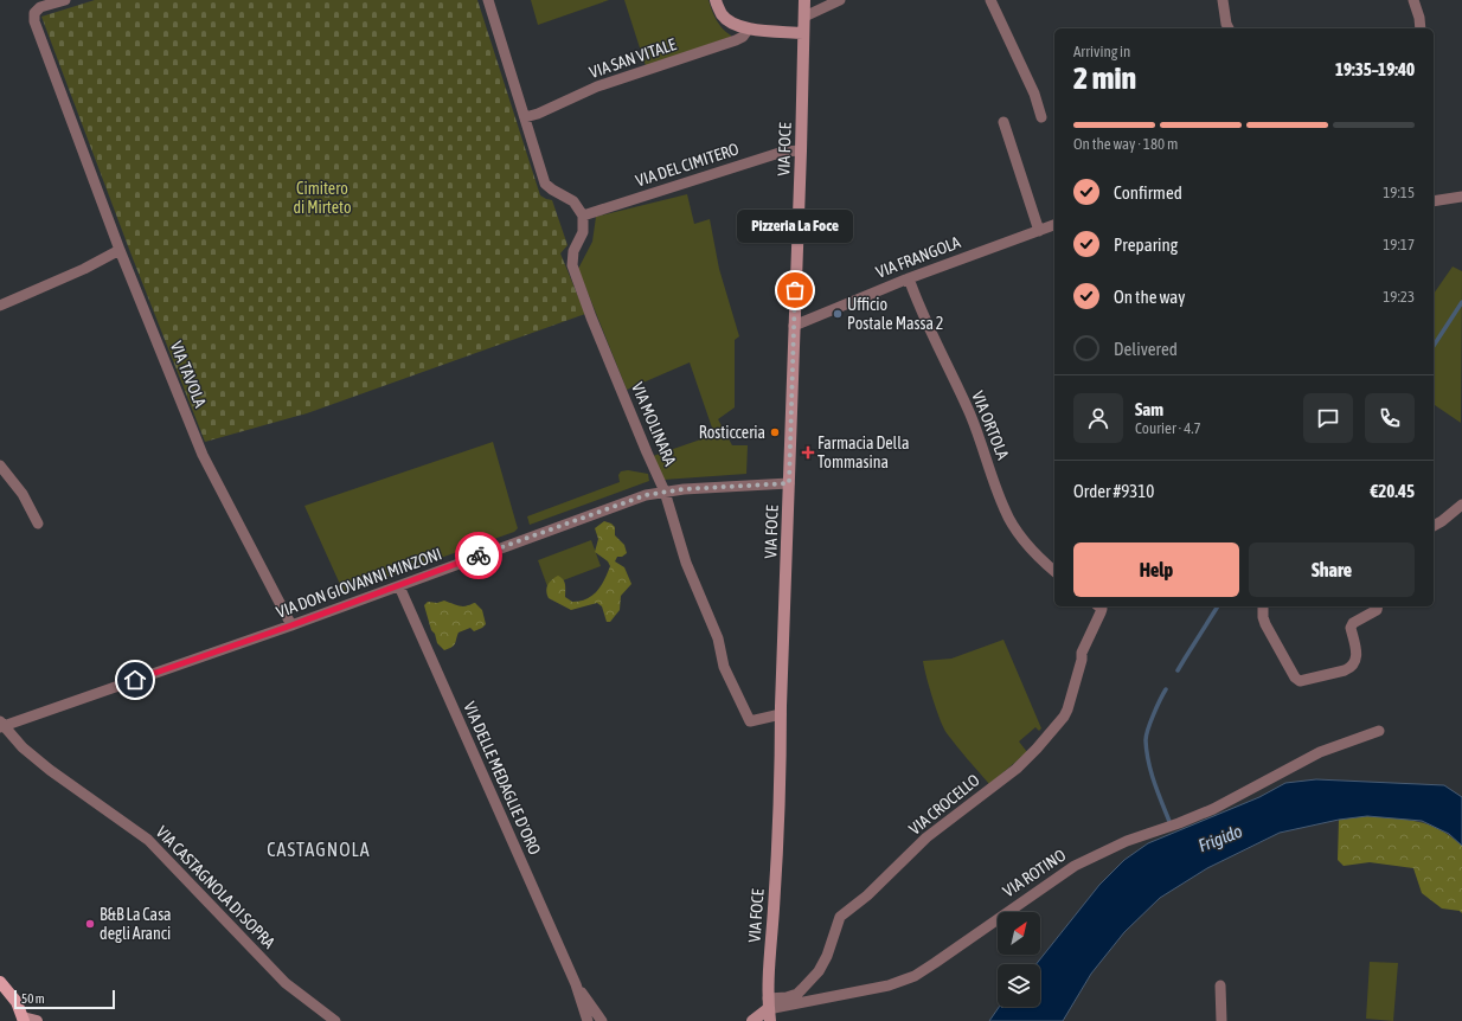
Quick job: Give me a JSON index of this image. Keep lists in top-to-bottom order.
{
  "streets": {
    "main road": ["VIA FOCE"],
    "street": [
      "VIA SAN VITALE",
      "VIA DEL CIMITERO",
      "VIA FRANGOLA",
      "VIA TAVOLA",
      "VIA MOLINARA",
      "VIA ORTOLA",
      "VIA DON GIOVANNI MINZONI",
      "VIA DELLE MEDAGLIE D'ORO",
      "VIA CROCELLO",
      "VIA ROTINO",
      "VIA CASTAGNOLA DI SOPRA"
    ]
  },
  "crossings": [
    ["VIA FOCE", "VIA DEL CIMITERO"],
    ["VIA FOCE", "VIA FRANGOLA"],
    ["VIA FOCE", "VIA MOLINARA"],
    ["VIA FOCE", "VIA DON GIOVANNI MINZONI"],
    ["VIA FOCE", "VIA CROCELLO"],
    ["VIA FOCE", "VIA ROTINO"],
    ["VIA DEL CIMITERO", "VIA MOLINARA"],
    ["VIA FRANGOLA", "VIA ORTOLA"],
    ["VIA TAVOLA", "VIA DON GIOVANNI MINZONI"],
    ["VIA MOLINARA", "VIA DON GIOVANNI MINZONI"],
    ["VIA DON GIOVANNI MINZONI", "VIA DELLE MEDAGLIE D'ORO"],
    ["VIA DON GIOVANNI MINZONI", "VIA CASTAGNOLA DI SOPRA"],
    ["VIA CROCELLO", "VIA ROTINO"]
  ],
  "districts": ["CASTAGNOLA"],
  "water": ["Frigido"],
  "parks": ["Cimitero di Mirteto"],
  "places": {
    "other": [
      "Pizzeria La Foce",
      "Ufficio Postale Massa 2",
      "Rosticceria",
      "B&B La Casa degli Aranci"
    ],
    "health": ["Farmacia Della Tommasina"]
  },
  "scale_bar": "50 m",
  "north": "top right",
  "page": {
    "heading": ["2 min", "Arriving in", "19:35–19:40"],
    "panel": [
      "Sam",
      "Courier · 4.7",
      "Order #9310",
      "€20.45"
    ],
    "bar": "On the way · 180 m",
    "list": [
      ["Confirmed", "19:15"],
      ["Preparing", "19:17"],
      ["On the way", "19:23"],
      "Delivered"
    ],
    "bubble": "Pizzeria La Foce",
    "buttons": ["Help", "Share"],
    "scale": "50 m"
  }
}
